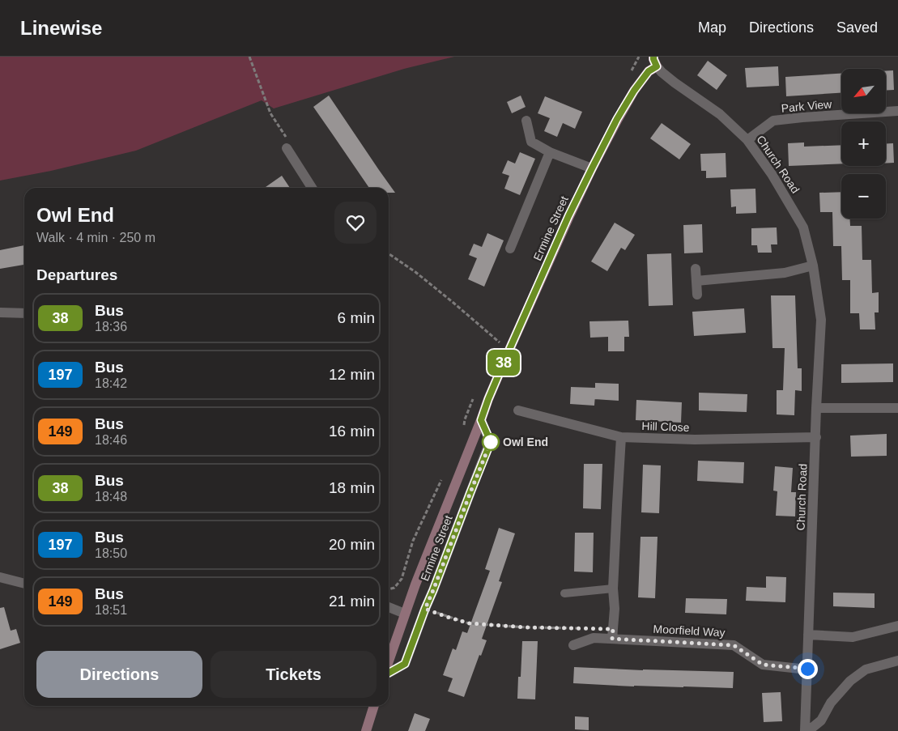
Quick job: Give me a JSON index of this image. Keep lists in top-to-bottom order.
{
  "streets": {
    "street": [
      "Park View",
      "Church Road",
      "Ermine Street",
      "Hill Close",
      "Moorfield Way"
    ]
  },
  "crossings": [
    ["Park View", "Church Road"],
    ["Church Road", "Ermine Street"],
    ["Church Road", "Hill Close"],
    ["Church Road", "Moorfield Way"]
  ],
  "places": ["Owl End"],
  "lines": ["bus line 38"],
  "north": "bottom left",
  "page": {
    "header": "Linewise",
    "nav": ["Map", "Directions", "Saved"],
    "on_map": "38",
    "map_buttons": ["+", "−"],
    "heading": [
      ["Owl End", "Walk · 4 min · 250 m"],
      "Departures"
    ],
    "list": [
      {
        "mark": "38",
        "name": "Bus",
        "note": "18:36",
        "value": "6 min"
      },
      {
        "mark": "197",
        "name": "Bus",
        "note": "18:42",
        "value": "12 min"
      },
      {
        "mark": "149",
        "name": "Bus",
        "note": "18:46",
        "value": "16 min"
      },
      {
        "mark": "38",
        "name": "Bus",
        "note": "18:48",
        "value": "18 min"
      },
      {
        "mark": "197",
        "name": "Bus",
        "note": "18:50",
        "value": "20 min"
      },
      {
        "mark": "149",
        "name": "Bus",
        "note": "18:51",
        "value": "21 min"
      }
    ],
    "buttons": ["Directions", "Tickets"]
  }
}
